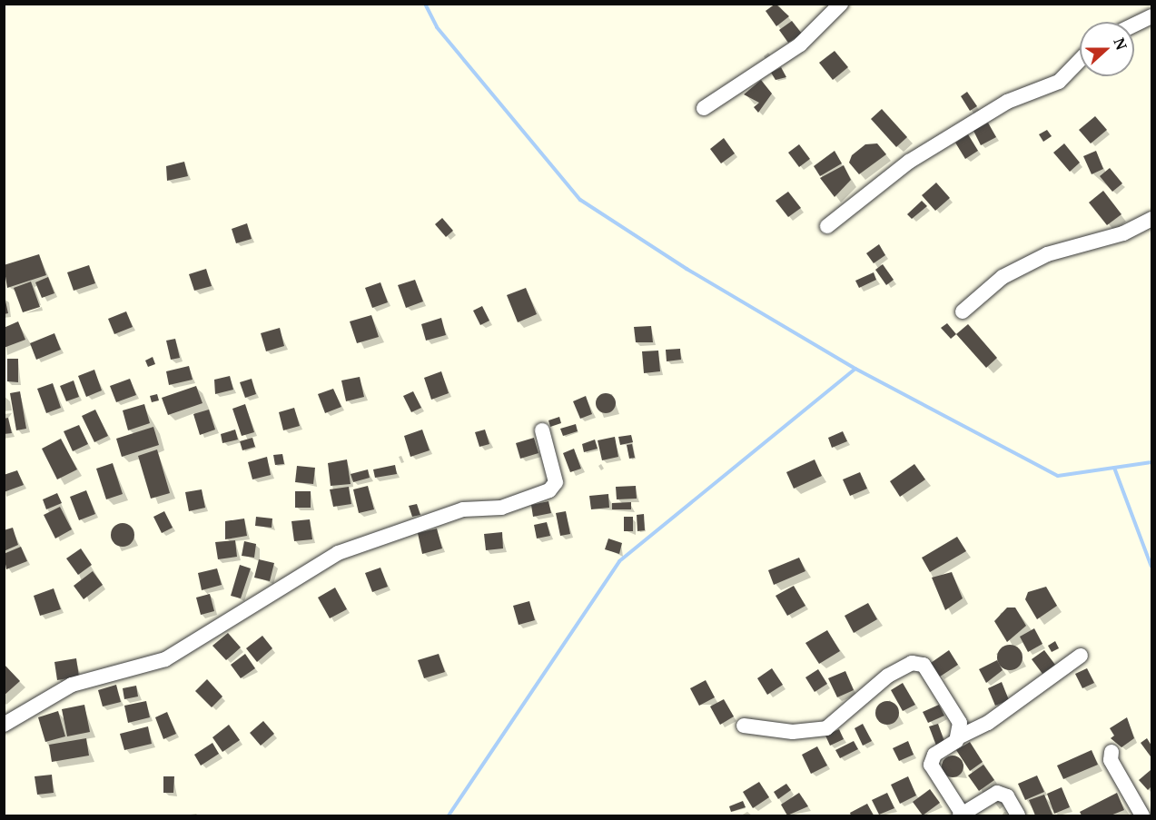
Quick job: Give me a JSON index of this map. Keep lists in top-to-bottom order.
{
  "north": "right"
}
